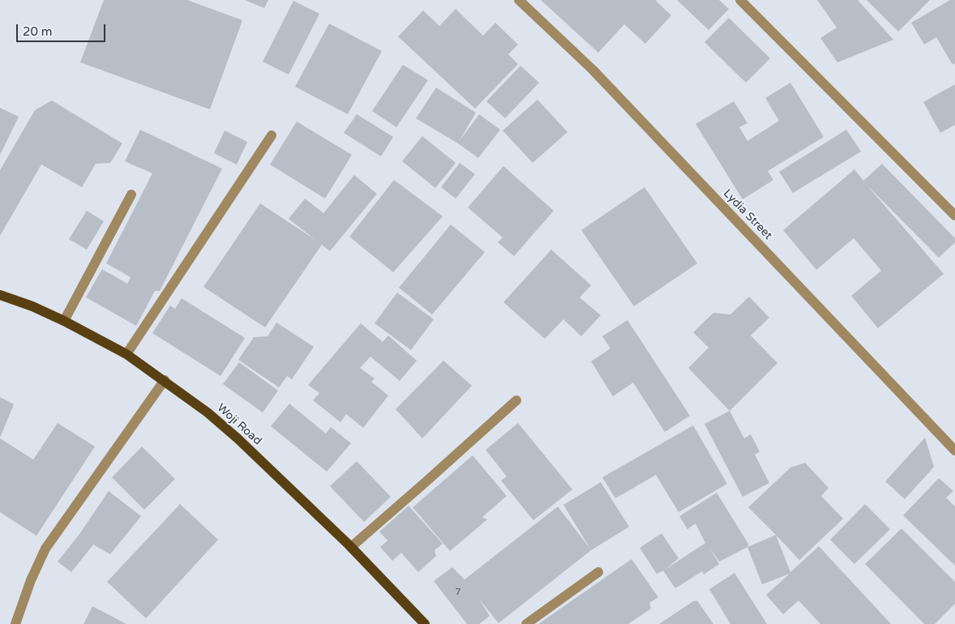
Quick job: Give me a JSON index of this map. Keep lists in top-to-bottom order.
{
  "streets": {
    "main road": ["Woji Road"],
    "street": ["Lydia Street"]
  },
  "house_numbers": ["7"],
  "scale_bar": "20 m"
}
